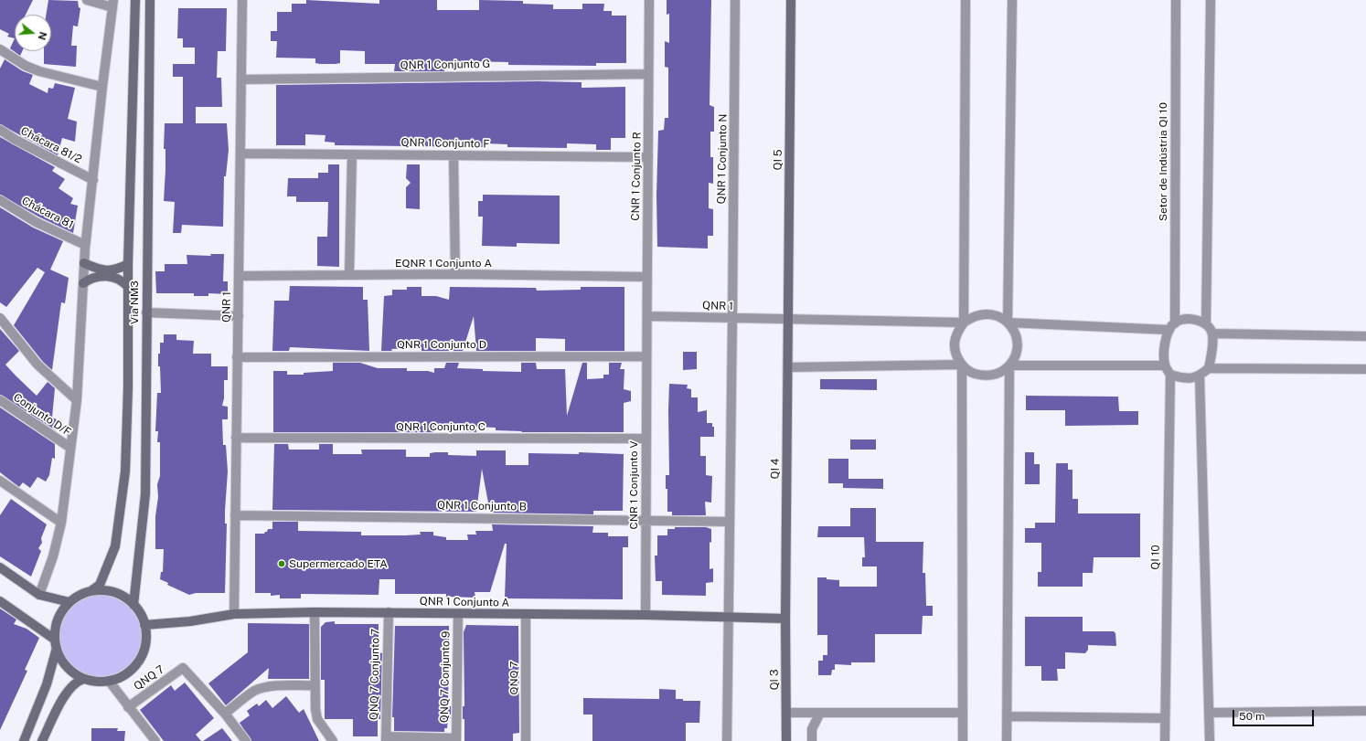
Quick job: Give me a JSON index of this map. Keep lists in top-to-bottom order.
{
  "streets": {
    "main road": [
      "QI 5",
      "Via NM3",
      "QI 4",
      "QNR 1 Conjunto A",
      "QI 3"
    ],
    "street": [
      "QNR 1 Conjunto G",
      "QNR 1 Conjunto F",
      "Chácara 81/2",
      "QNR 1 Conjunto N",
      "Setor de Indústria QI 10",
      "CNR 1 Conjunto R",
      "Chácara 81",
      "EQNR 1 Conjunto A",
      "QNR 1",
      "QNR 1 Conjunto D",
      "Conjunto D/F",
      "QNR 1 Conjunto C",
      "CNR 1 Conjunto V",
      "QNR 1 Conjunto B",
      "QI 10",
      "QNQ 7 Conjunto 7",
      "QNQ 7 Conjunto 9",
      "QNQ 7"
    ]
  },
  "crossings": [
    ["QNR 1 Conjunto G", "CNR 1 Conjunto R"],
    ["QNR 1 Conjunto G", "QNR 1"],
    ["QNR 1 Conjunto F", "CNR 1 Conjunto R"],
    ["QNR 1 Conjunto F", "QNR 1"],
    ["QNR 1 Conjunto N", "QNR 1"],
    ["QNR 1 Conjunto N", "QNR 1 Conjunto B"],
    ["QNR 1 Conjunto N", "QNR 1 Conjunto A"],
    ["QI 5", "QNR 1"],
    ["QI 5", "QI 4"],
    ["Setor de Indústria QI 10", "QI 10"],
    ["CNR 1 Conjunto R", "EQNR 1 Conjunto A"],
    ["EQNR 1 Conjunto A", "QNR 1"],
    ["Via NM3", "QNR 1 Conjunto A"],
    ["QNR 1", "QNR 1 Conjunto D"],
    ["QNR 1", "QNR 1 Conjunto C"],
    ["QNR 1", "QI 4"],
    ["QNR 1", "QNR 1 Conjunto B"],
    ["QNR 1", "QNR 1 Conjunto A"],
    ["QNR 1 Conjunto D", "CNR 1 Conjunto V"],
    ["QNR 1 Conjunto C", "CNR 1 Conjunto V"],
    ["QI 4", "QNR 1 Conjunto A"],
    ["QI 4", "QI 3"],
    ["CNR 1 Conjunto V", "QNR 1 Conjunto B"],
    ["CNR 1 Conjunto V", "QNR 1 Conjunto A"],
    ["QNR 1 Conjunto A", "QNQ 7 Conjunto 7"],
    ["QNR 1 Conjunto A", "QNQ 7 Conjunto 9"],
    ["QNR 1 Conjunto A", "QNQ 7"],
    ["QNR 1 Conjunto A", "QI 3"]
  ],
  "places": ["Supermercado ETA"],
  "scale_bar": "50 m",
  "north": "right"
}
